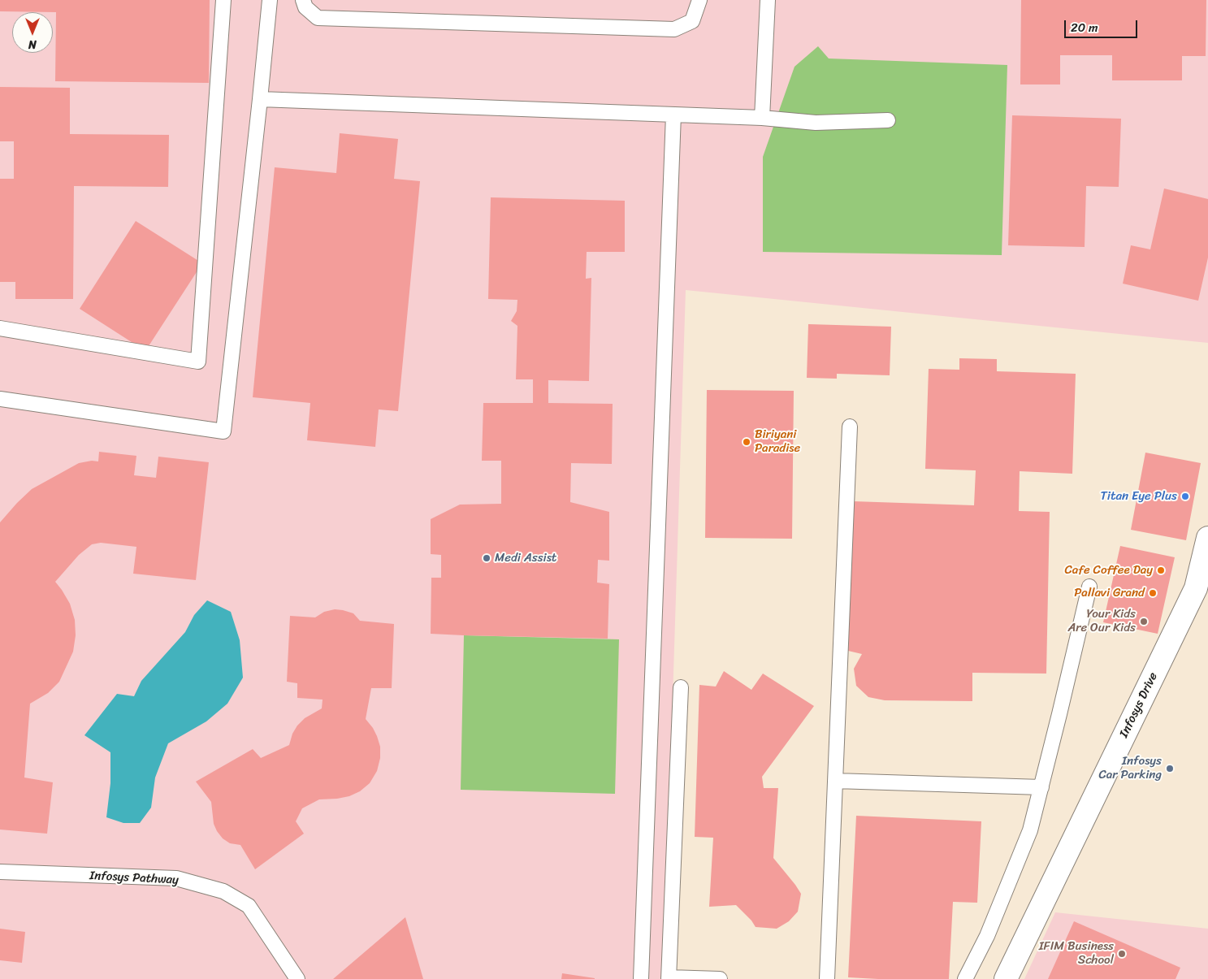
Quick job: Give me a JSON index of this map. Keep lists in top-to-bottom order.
{
  "streets": {
    "street": ["Infosys Drive"],
    "lane": ["Infosys Pathway"]
  },
  "places": [
    "Biriyani Paradise",
    "Titan Eye Plus",
    "Medi Assist",
    "Cafe Coffee Day",
    "Pallavi Grand",
    "Your Kids Are Our Kids",
    "Infosys Car Parking",
    "IFIM Business School"
  ],
  "scale_bar": "20 m",
  "north": "bottom"
}
